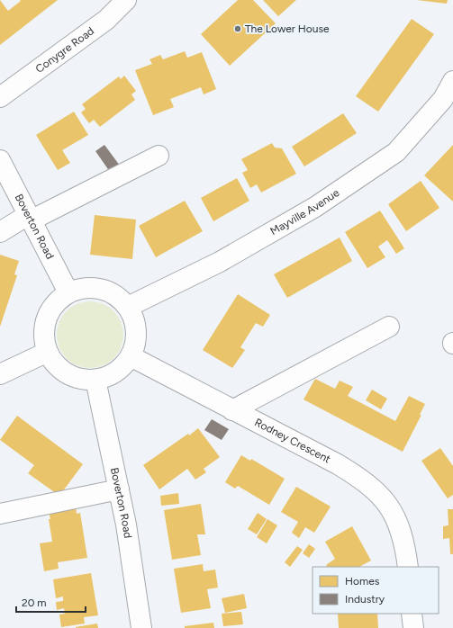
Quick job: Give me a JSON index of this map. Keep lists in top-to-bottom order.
{
  "streets": {
    "street": [
      "Conygre Road",
      "Mayville Avenue",
      "Boverton Road",
      "Rodney Crescent"
    ]
  },
  "crossings": [
    ["Mayville Avenue", "Boverton Road"],
    ["Mayville Avenue", "Rodney Crescent"],
    ["Boverton Road", "Rodney Crescent"]
  ],
  "places": ["The Lower House"],
  "legend": ["Homes", "Industry"],
  "scale_bar": "20 m"
}
